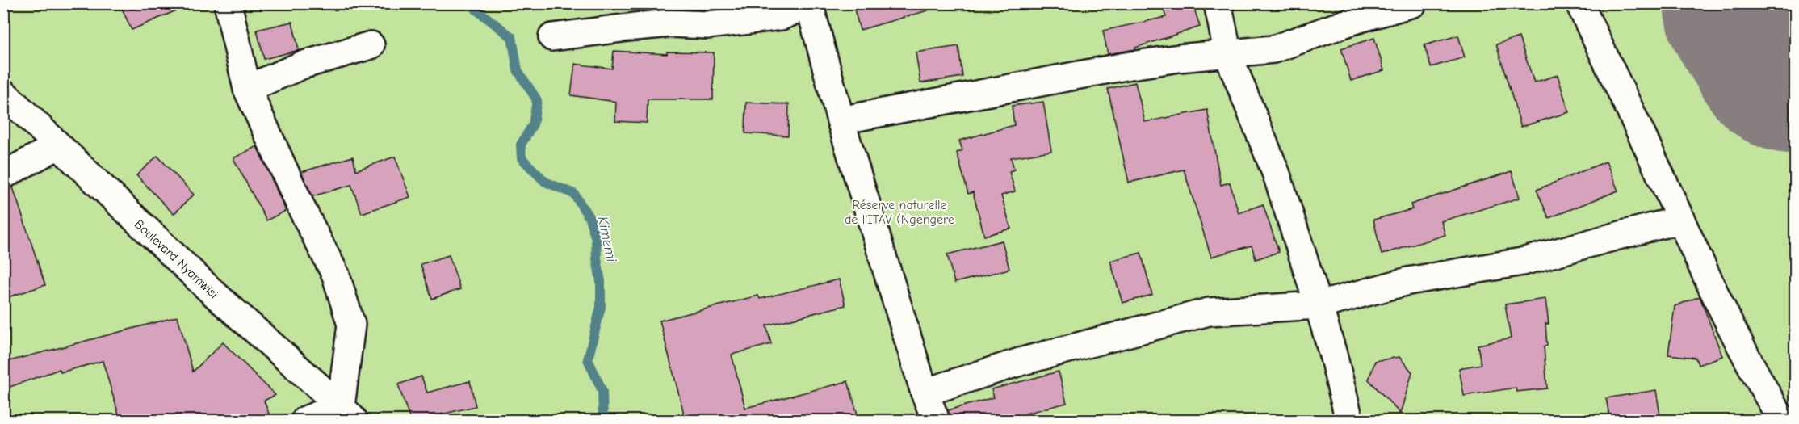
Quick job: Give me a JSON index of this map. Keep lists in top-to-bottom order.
{
  "streets": {
    "street": ["Boulevard Nyamwisi"]
  },
  "water": ["Kimemi"],
  "parks": ["Réserve naturelle de l'ITAV (Ngengere"]
}
